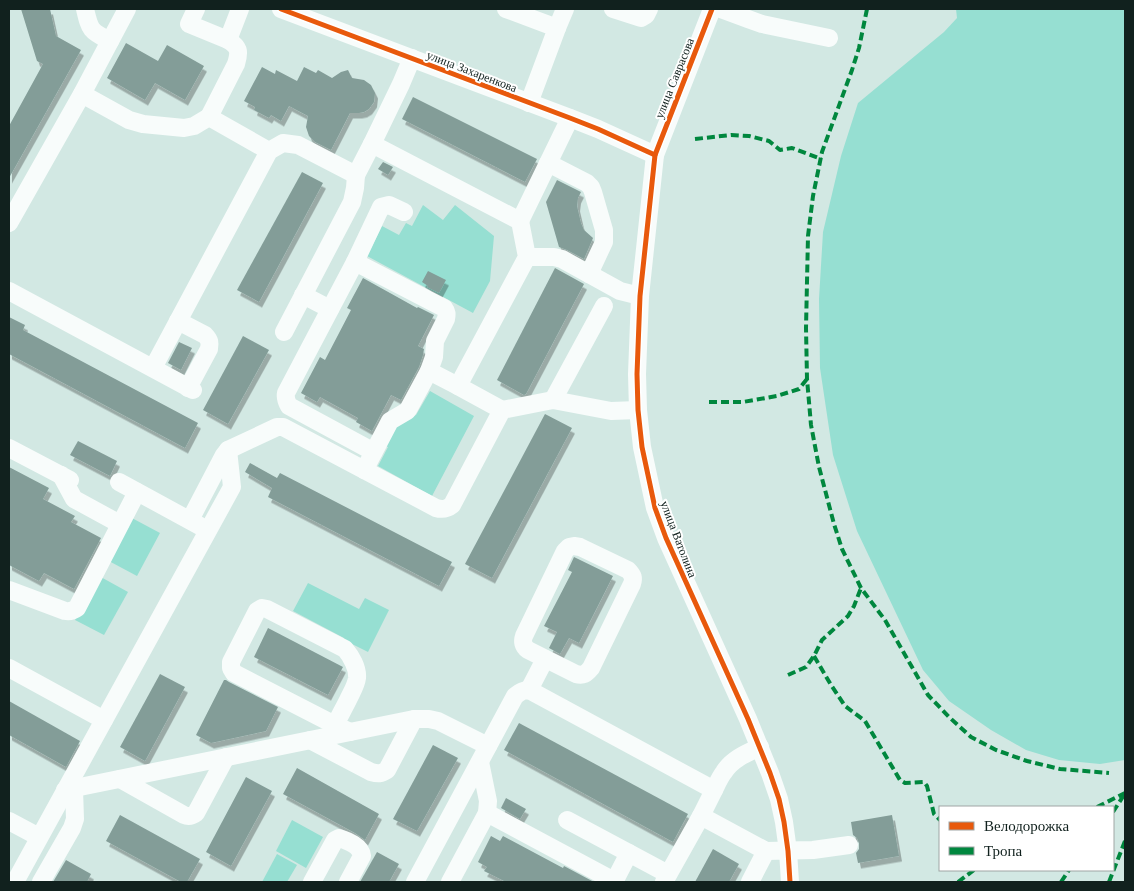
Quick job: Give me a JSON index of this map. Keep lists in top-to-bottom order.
{
  "streets": {
    "street": ["улица Захаренкова", "улица Саврасова", "улица Ватолина"]
  },
  "crossings": [
    ["улица Захаренкова", "улица Саврасова"],
    ["улица Захаренкова", "улица Ватолина"],
    ["улица Саврасова", "улица Ватолина"]
  ],
  "legend": ["Велодорожка", "Тропа"]
}
